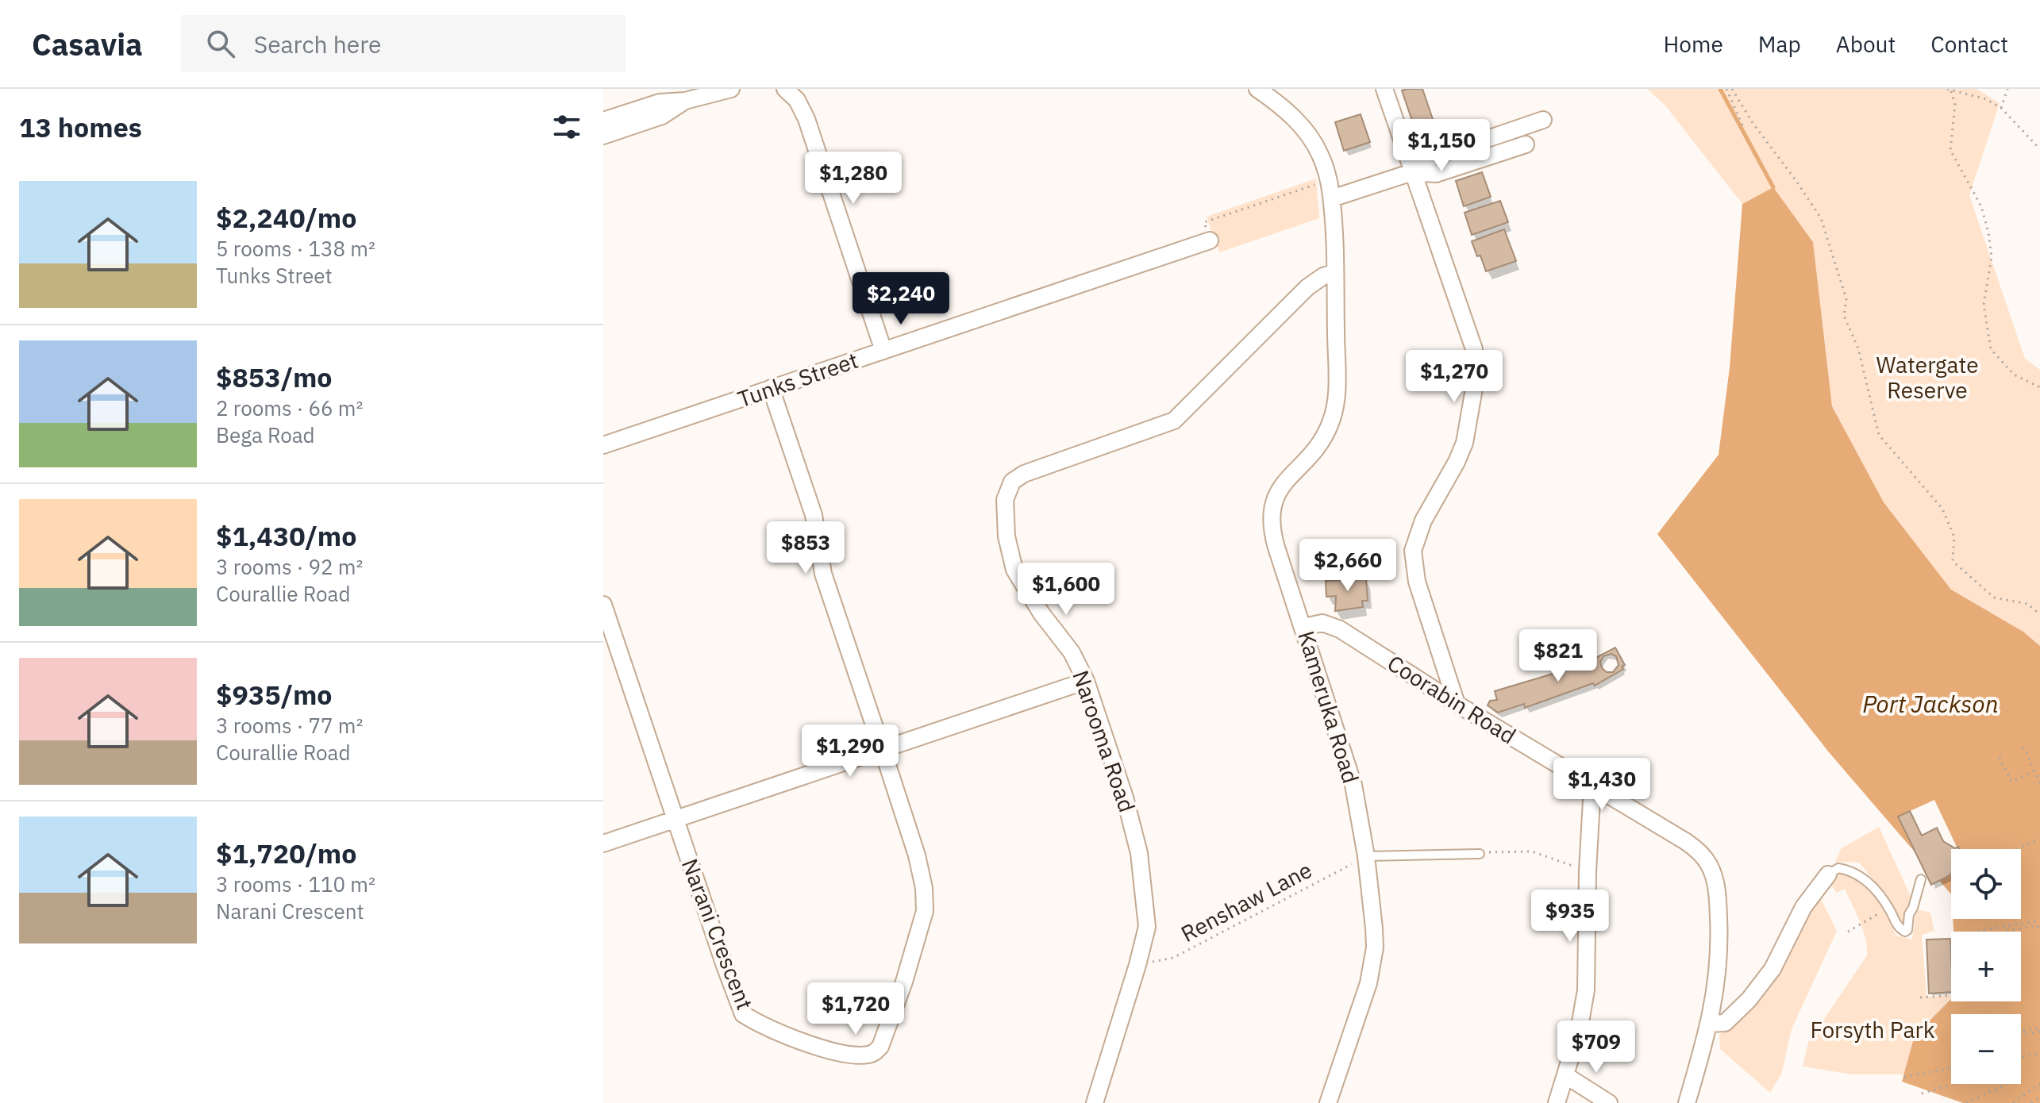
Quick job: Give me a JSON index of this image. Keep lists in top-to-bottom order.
{
  "streets": {
    "street": [
      "Tunks Street",
      "Coorabin Road",
      "Kameruka Road",
      "Narooma Road",
      "Narani Crescent"
    ],
    "path": ["Renshaw Lane"]
  },
  "crossings": [
    ["Coorabin Road", "Kameruka Road"],
    ["Kameruka Road", "Narooma Road"],
    ["Kameruka Road", "Renshaw Lane"],
    ["Narooma Road", "Renshaw Lane"]
  ],
  "water": ["Port Jackson"],
  "parks": ["Watergate Reserve", "Forsyth Park"],
  "page": {
    "header": "Casavia",
    "search": "Search here",
    "nav": [
      "Home",
      "Map",
      "About",
      "Contact"
    ],
    "heading": "13 homes",
    "price": [
      "$1,150",
      "$1,280",
      "$2,240",
      "$1,270",
      "$853",
      "$2,660",
      "$1,600",
      "$821",
      "$1,290",
      "$1,430",
      "$935",
      "$1,720",
      "$709"
    ],
    "list": [
      {
        "name": "$2,240/mo",
        "note": "5 rooms · 138 m² · Tunks Street"
      },
      {
        "name": "$853/mo",
        "note": "2 rooms · 66 m² · Bega Road"
      },
      {
        "name": "$1,430/mo",
        "note": "3 rooms · 92 m² · Courallie Road"
      },
      {
        "name": "$935/mo",
        "note": "3 rooms · 77 m² · Courallie Road"
      },
      {
        "name": "$1,720/mo",
        "note": "3 rooms · 110 m² · Narani Crescent"
      }
    ],
    "map_buttons": ["+", "−"]
  }
}
